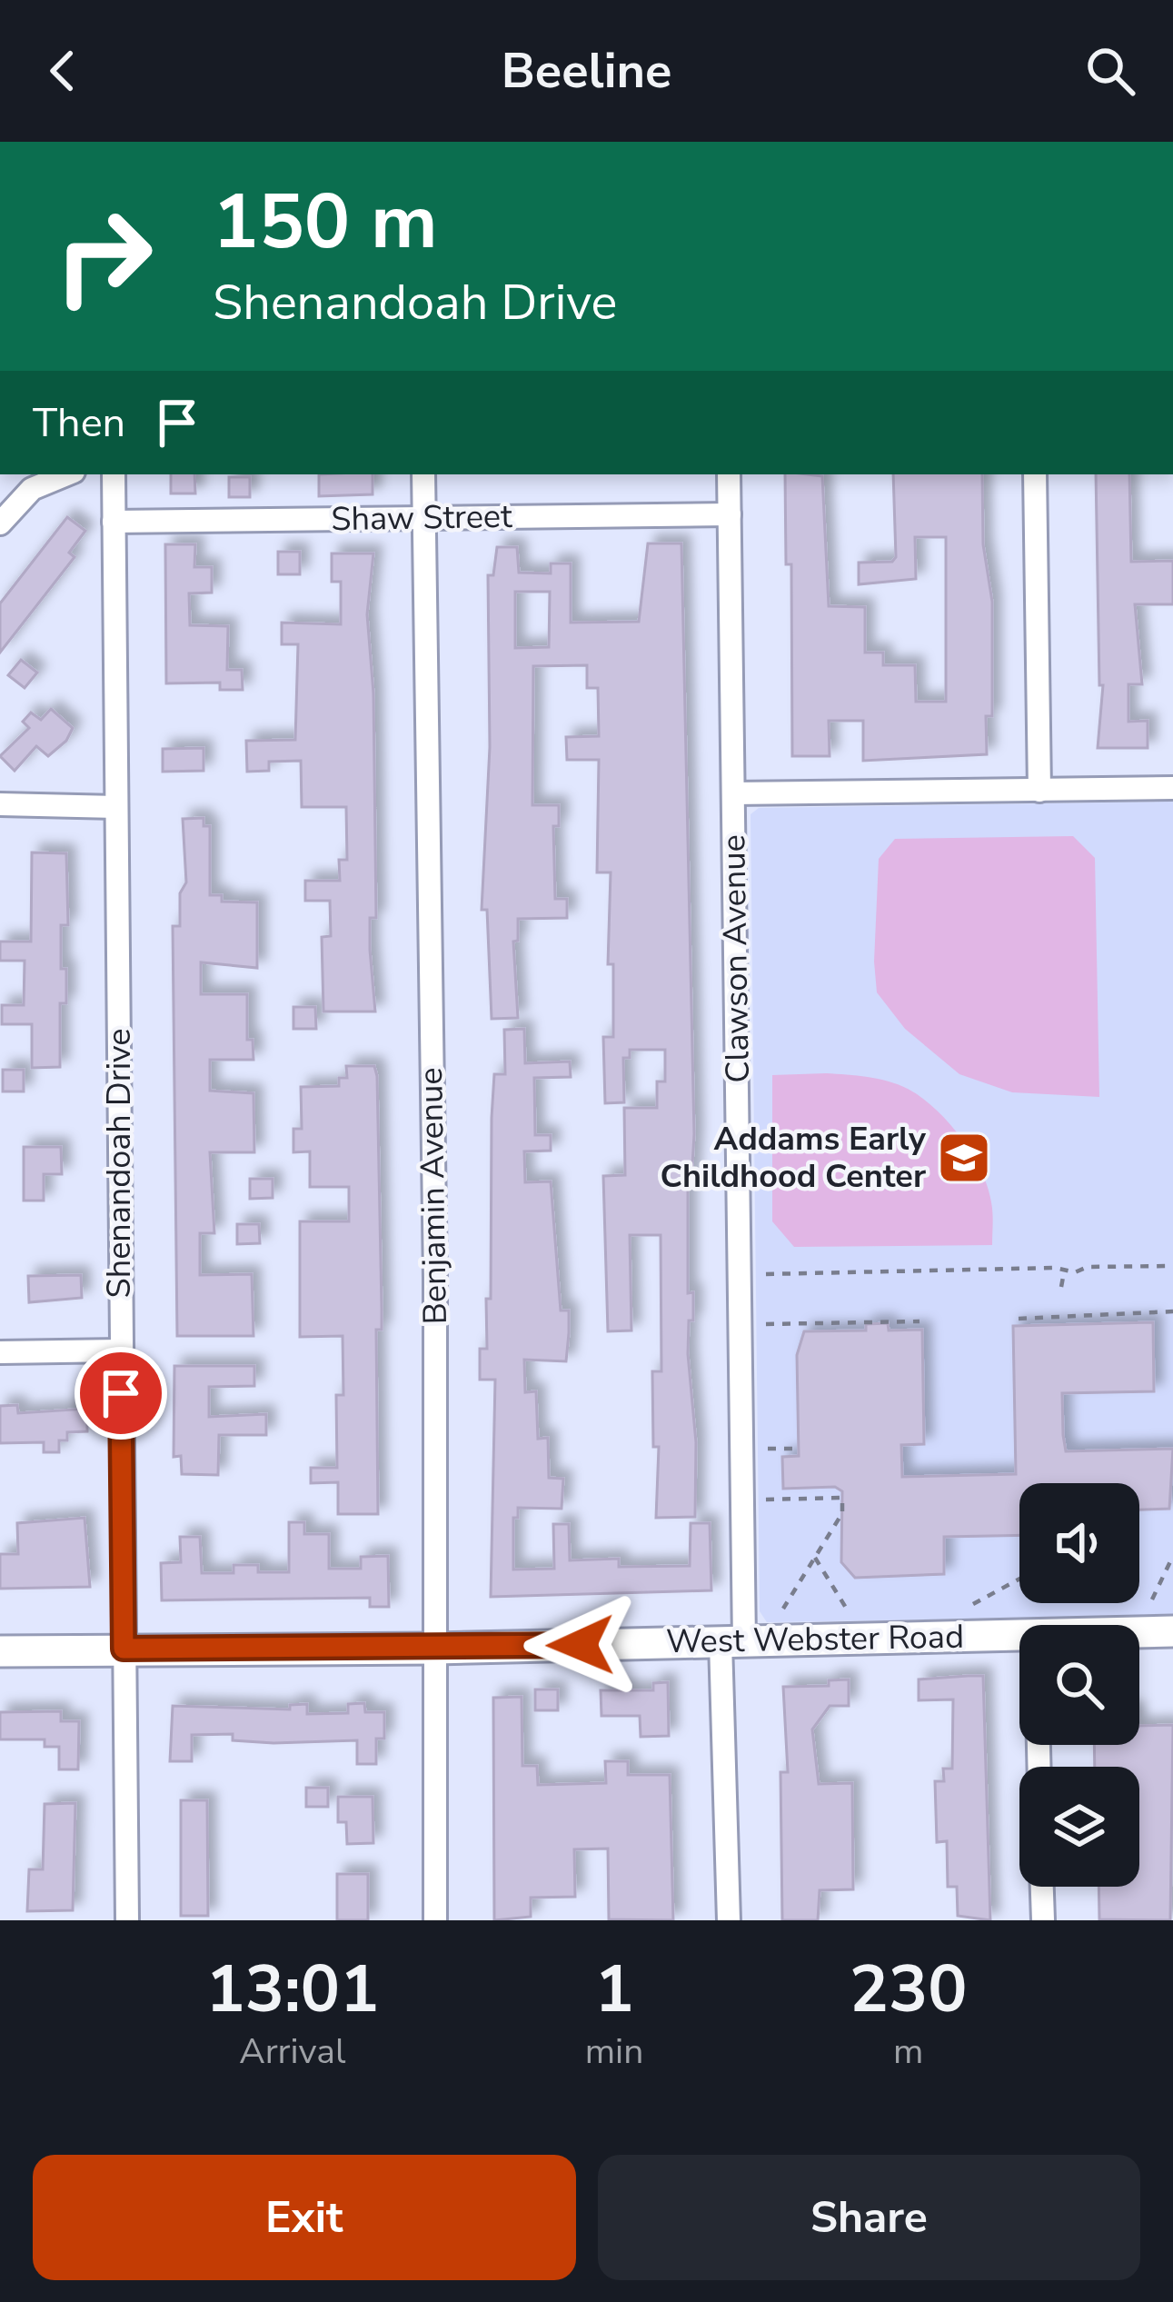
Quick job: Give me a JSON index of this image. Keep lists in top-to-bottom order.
{
  "streets": {
    "street": [
      "Shaw Street",
      "Clawson Avenue",
      "Shenandoah Drive",
      "Benjamin Avenue",
      "West Webster Road"
    ]
  },
  "crossings": [
    ["Shaw Street", "Clawson Avenue"],
    ["Shaw Street", "Shenandoah Drive"],
    ["Shaw Street", "Benjamin Avenue"],
    ["Clawson Avenue", "West Webster Road"],
    ["Shenandoah Drive", "West Webster Road"],
    ["Benjamin Avenue", "West Webster Road"]
  ],
  "places": {
    "school or university": ["Addams Early Childhood Center"]
  },
  "page": {
    "header": "Beeline",
    "turn": ["150 m", "Shenandoah Drive"],
    "then": "Then",
    "eta": [
      "13:01",
      "Arrival",
      "1",
      "min",
      "230",
      "m"
    ],
    "buttons": ["Exit", "Share"]
  }
}
